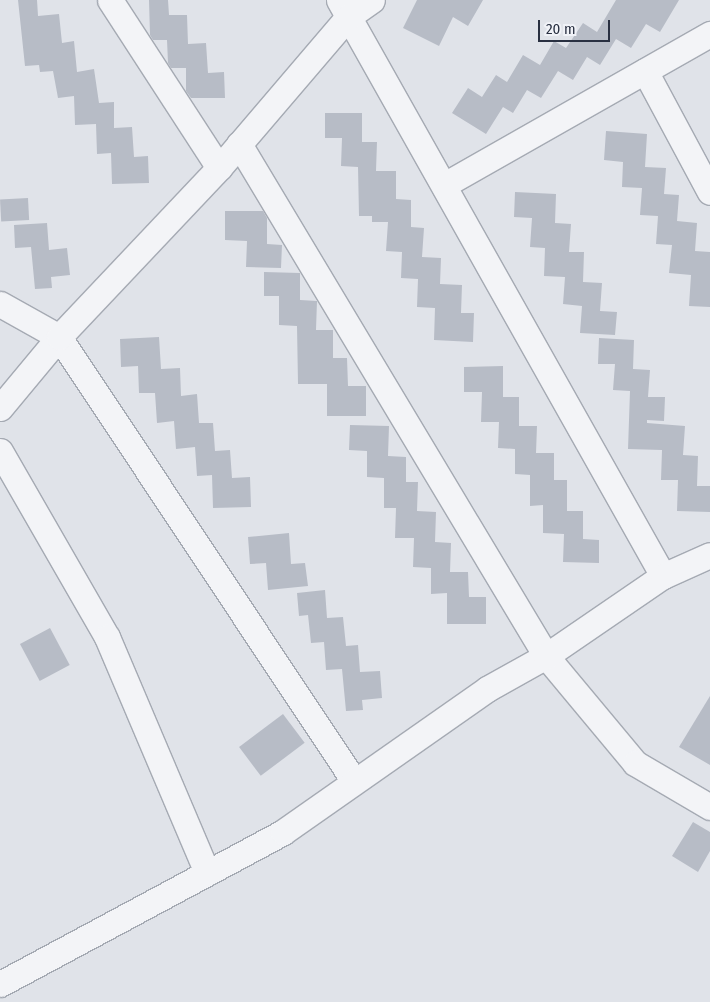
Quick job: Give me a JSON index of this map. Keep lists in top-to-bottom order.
{
  "scale_bar": "20 m"
}
